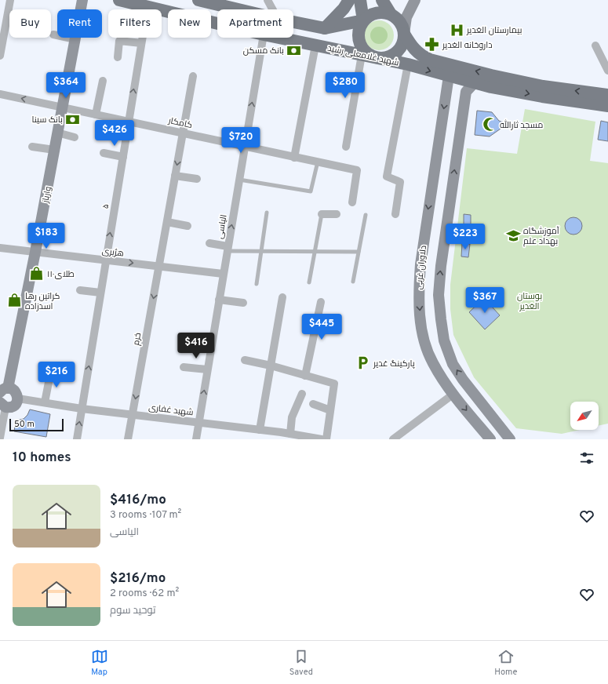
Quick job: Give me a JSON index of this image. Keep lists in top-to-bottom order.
{
  "streets": {
    "main road": ["شهید غلامعلی رشید", "وارباز", "دلاوران غربی"],
    "street": [
      "کامکار",
      "۵",
      "الیاسی",
      "هژبری",
      "خرم",
      "شهید غفاری"
    ]
  },
  "crossings": [
    ["شهید غلامعلی رشید", "۵"],
    ["شهید غلامعلی رشید", "دلاوران غربی"],
    ["کامکار", "وارباز"],
    ["کامکار", "۵"],
    ["کامکار", "الیاسی"],
    ["کامکار", "خرم"],
    ["وارباز", "هژبری"],
    ["۵", "هژبری"],
    ["۵", "شهید غفاری"],
    ["الیاسی", "هژبری"],
    ["الیاسی", "شهید غفاری"],
    ["هژبری", "خرم"],
    ["خرم", "شهید غفاری"]
  ],
  "one_way": ["۵", "خرم"],
  "parks": ["بوستان الغدیر"],
  "places": {
    "hospital": ["بیمارستان الغدیر"],
    "pharmacy": ["داروخانه الغدیر"],
    "bank": ["بانک مسکن", "بانک سینا"],
    "mosque": ["مسجد ثارالله"],
    "school or university": ["آموزشگاه بهداد علم"],
    "shop": ["طلای۱۱۰", "کراتین رها اسدزاده"],
    "parking": ["پارکینگ غدیر"]
  },
  "scale_bar": "50 m",
  "north": "bottom left",
  "page": {
    "chip": [
      "Buy",
      "Rent",
      "Filters",
      "New",
      "Apartment"
    ],
    "price": [
      "$364",
      "$280",
      "$426",
      "$720",
      "$183",
      "$223",
      "$367",
      "$445",
      "$416",
      "$216"
    ],
    "scale": "50 m",
    "heading": "10 homes",
    "list": [
      {
        "name": "$416/mo",
        "note": "3 rooms · 107 m² · الیاسی"
      },
      {
        "name": "$216/mo",
        "note": "2 rooms · 62 m² · توحید سوم"
      }
    ],
    "tabs": ["Map", "Saved", "Home"]
  }
}
